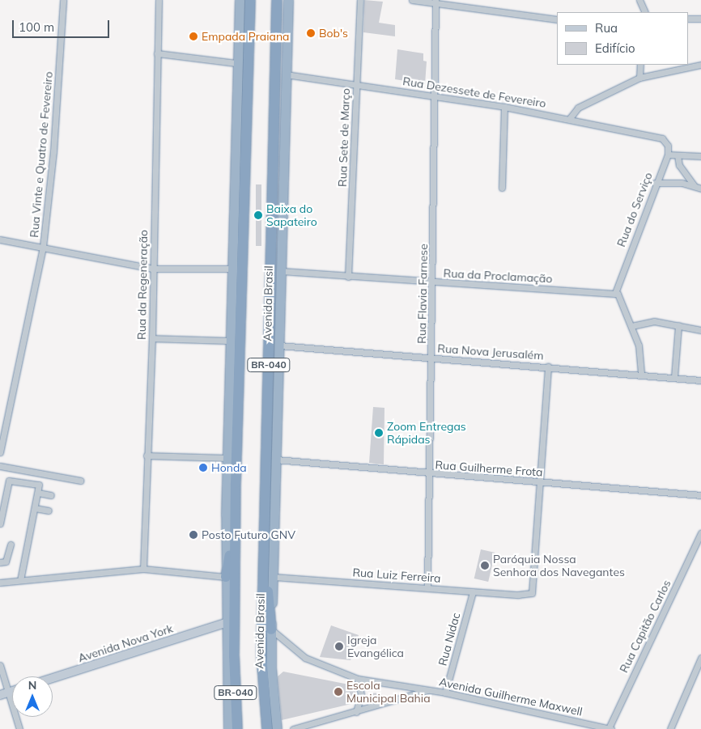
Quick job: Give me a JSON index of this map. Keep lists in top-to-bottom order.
{
  "streets": {
    "highway": ["Avenida Brasil", "BR-040"],
    "main road": ["Avenida Nova York"],
    "street": [
      "Rua Dezessete de Fevereiro",
      "Rua Sete de Março",
      "Rua Vinte e Quatro de Fevereiro",
      "Rua do Serviço",
      "Rua da Proclamação",
      "Rua da Regeneração",
      "Rua Flavia Farnese",
      "Rua Nova Jerusalém",
      "Rua Guilherme Frota",
      "Rua Luiz Ferreira",
      "Rua Capitão Carlos",
      "Rua Nidac",
      "Avenida Guilherme Maxwell"
    ]
  },
  "crossings": [
    ["Rua Dezessete de Fevereiro", "Rua Sete de Março"],
    ["Rua Dezessete de Fevereiro", "Rua do Serviço"],
    ["Rua Dezessete de Fevereiro", "Rua Flavia Farnese"],
    ["Rua Dezessete de Fevereiro", "Avenida Brasil"],
    ["Rua Sete de Março", "Rua da Proclamação"],
    ["Rua do Serviço", "Rua da Proclamação"],
    ["Rua da Proclamação", "Rua Flavia Farnese"],
    ["Rua da Proclamação", "Avenida Brasil"],
    ["Rua Flavia Farnese", "Rua Nova Jerusalém"],
    ["Rua Flavia Farnese", "Rua Guilherme Frota"],
    ["Rua Flavia Farnese", "Rua Luiz Ferreira"],
    ["Avenida Brasil", "Rua Nova Jerusalém"],
    ["Avenida Brasil", "Rua Guilherme Frota"],
    ["Avenida Brasil", "Rua Luiz Ferreira"],
    ["Avenida Brasil", "Avenida Guilherme Maxwell"],
    ["Rua Guilherme Frota", "Rua Luiz Ferreira"],
    ["Rua Luiz Ferreira", "Rua Nidac"],
    ["Rua Capitão Carlos", "Avenida Guilherme Maxwell"],
    ["Rua Nidac", "Avenida Guilherme Maxwell"]
  ],
  "places": [
    "Bob's",
    "Empada Praiana",
    "Baixa do Sapateiro",
    "Zoom Entregas Rápidas",
    "Honda",
    "Posto Futuro GNV",
    "Paróquia Nossa Senhora dos Navegantes",
    "Igreja Evangélica",
    "Escola Municipal Bahia"
  ],
  "legend": ["Rua", "Edifício"],
  "scale_bar": "100 m",
  "north": "top"
}
